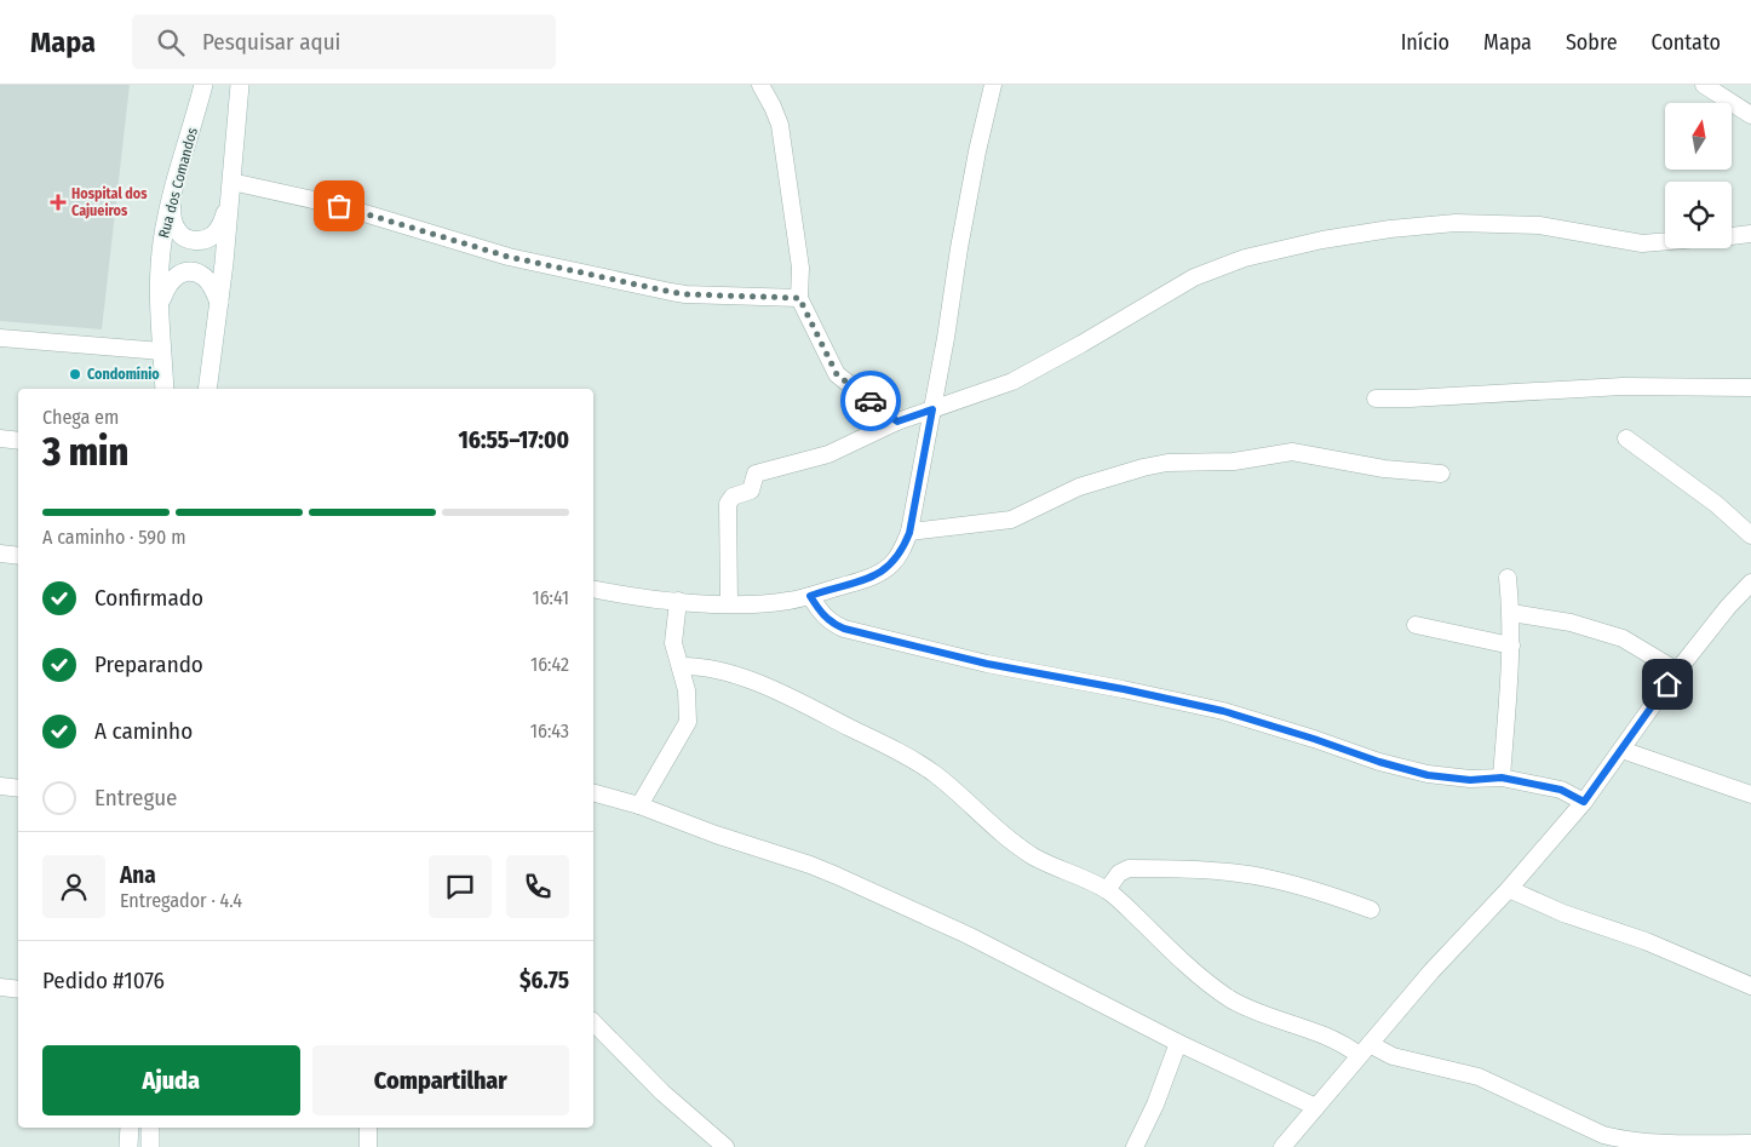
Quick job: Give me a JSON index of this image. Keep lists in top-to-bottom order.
{
  "streets": {
    "main road": ["Rua dos Comandos"]
  },
  "places": {
    "health": ["Hospital dos Cajueiros"],
    "other": ["Condomínio"]
  },
  "north": "top",
  "page": {
    "header": "Mapa",
    "search": "Pesquisar aqui",
    "nav": [
      "Início",
      "Mapa",
      "Sobre",
      "Contato"
    ],
    "heading": ["3 min", "Chega em", "16:55–17:00"],
    "panel": [
      "Ana",
      "Entregador · 4.4",
      "Pedido #1076",
      "$6.75"
    ],
    "bar": "A caminho · 590 m",
    "list": [
      ["Confirmado", "16:41"],
      ["Preparando", "16:42"],
      ["A caminho", "16:43"],
      "Entregue"
    ],
    "buttons": ["Ajuda", "Compartilhar"]
  }
}
